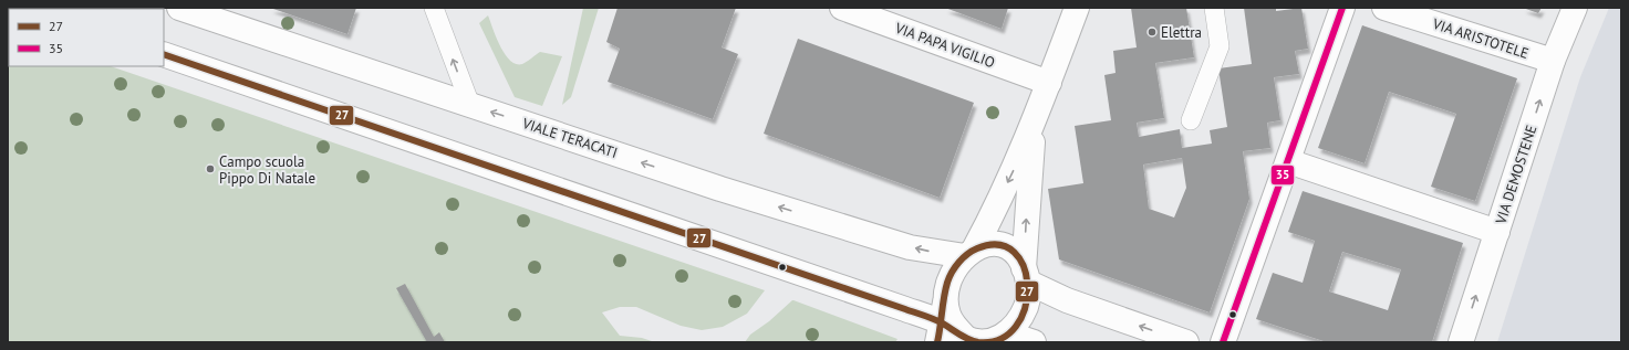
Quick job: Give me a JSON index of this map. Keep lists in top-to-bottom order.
{
  "streets": {
    "main road": [
      "VIA ARISTOTELE",
      "VIA PAPA VIGILIO",
      "VIALE TERACATI",
      "VIA DEMOSTENE"
    ]
  },
  "crossings": [
    ["VIA ARISTOTELE", "VIA DEMOSTENE"]
  ],
  "places": ["Elettra", "Campo scuola Pippo Di Natale"],
  "lines": ["transit line 35", "transit line 27"],
  "legend": ["27", "35"]
}
